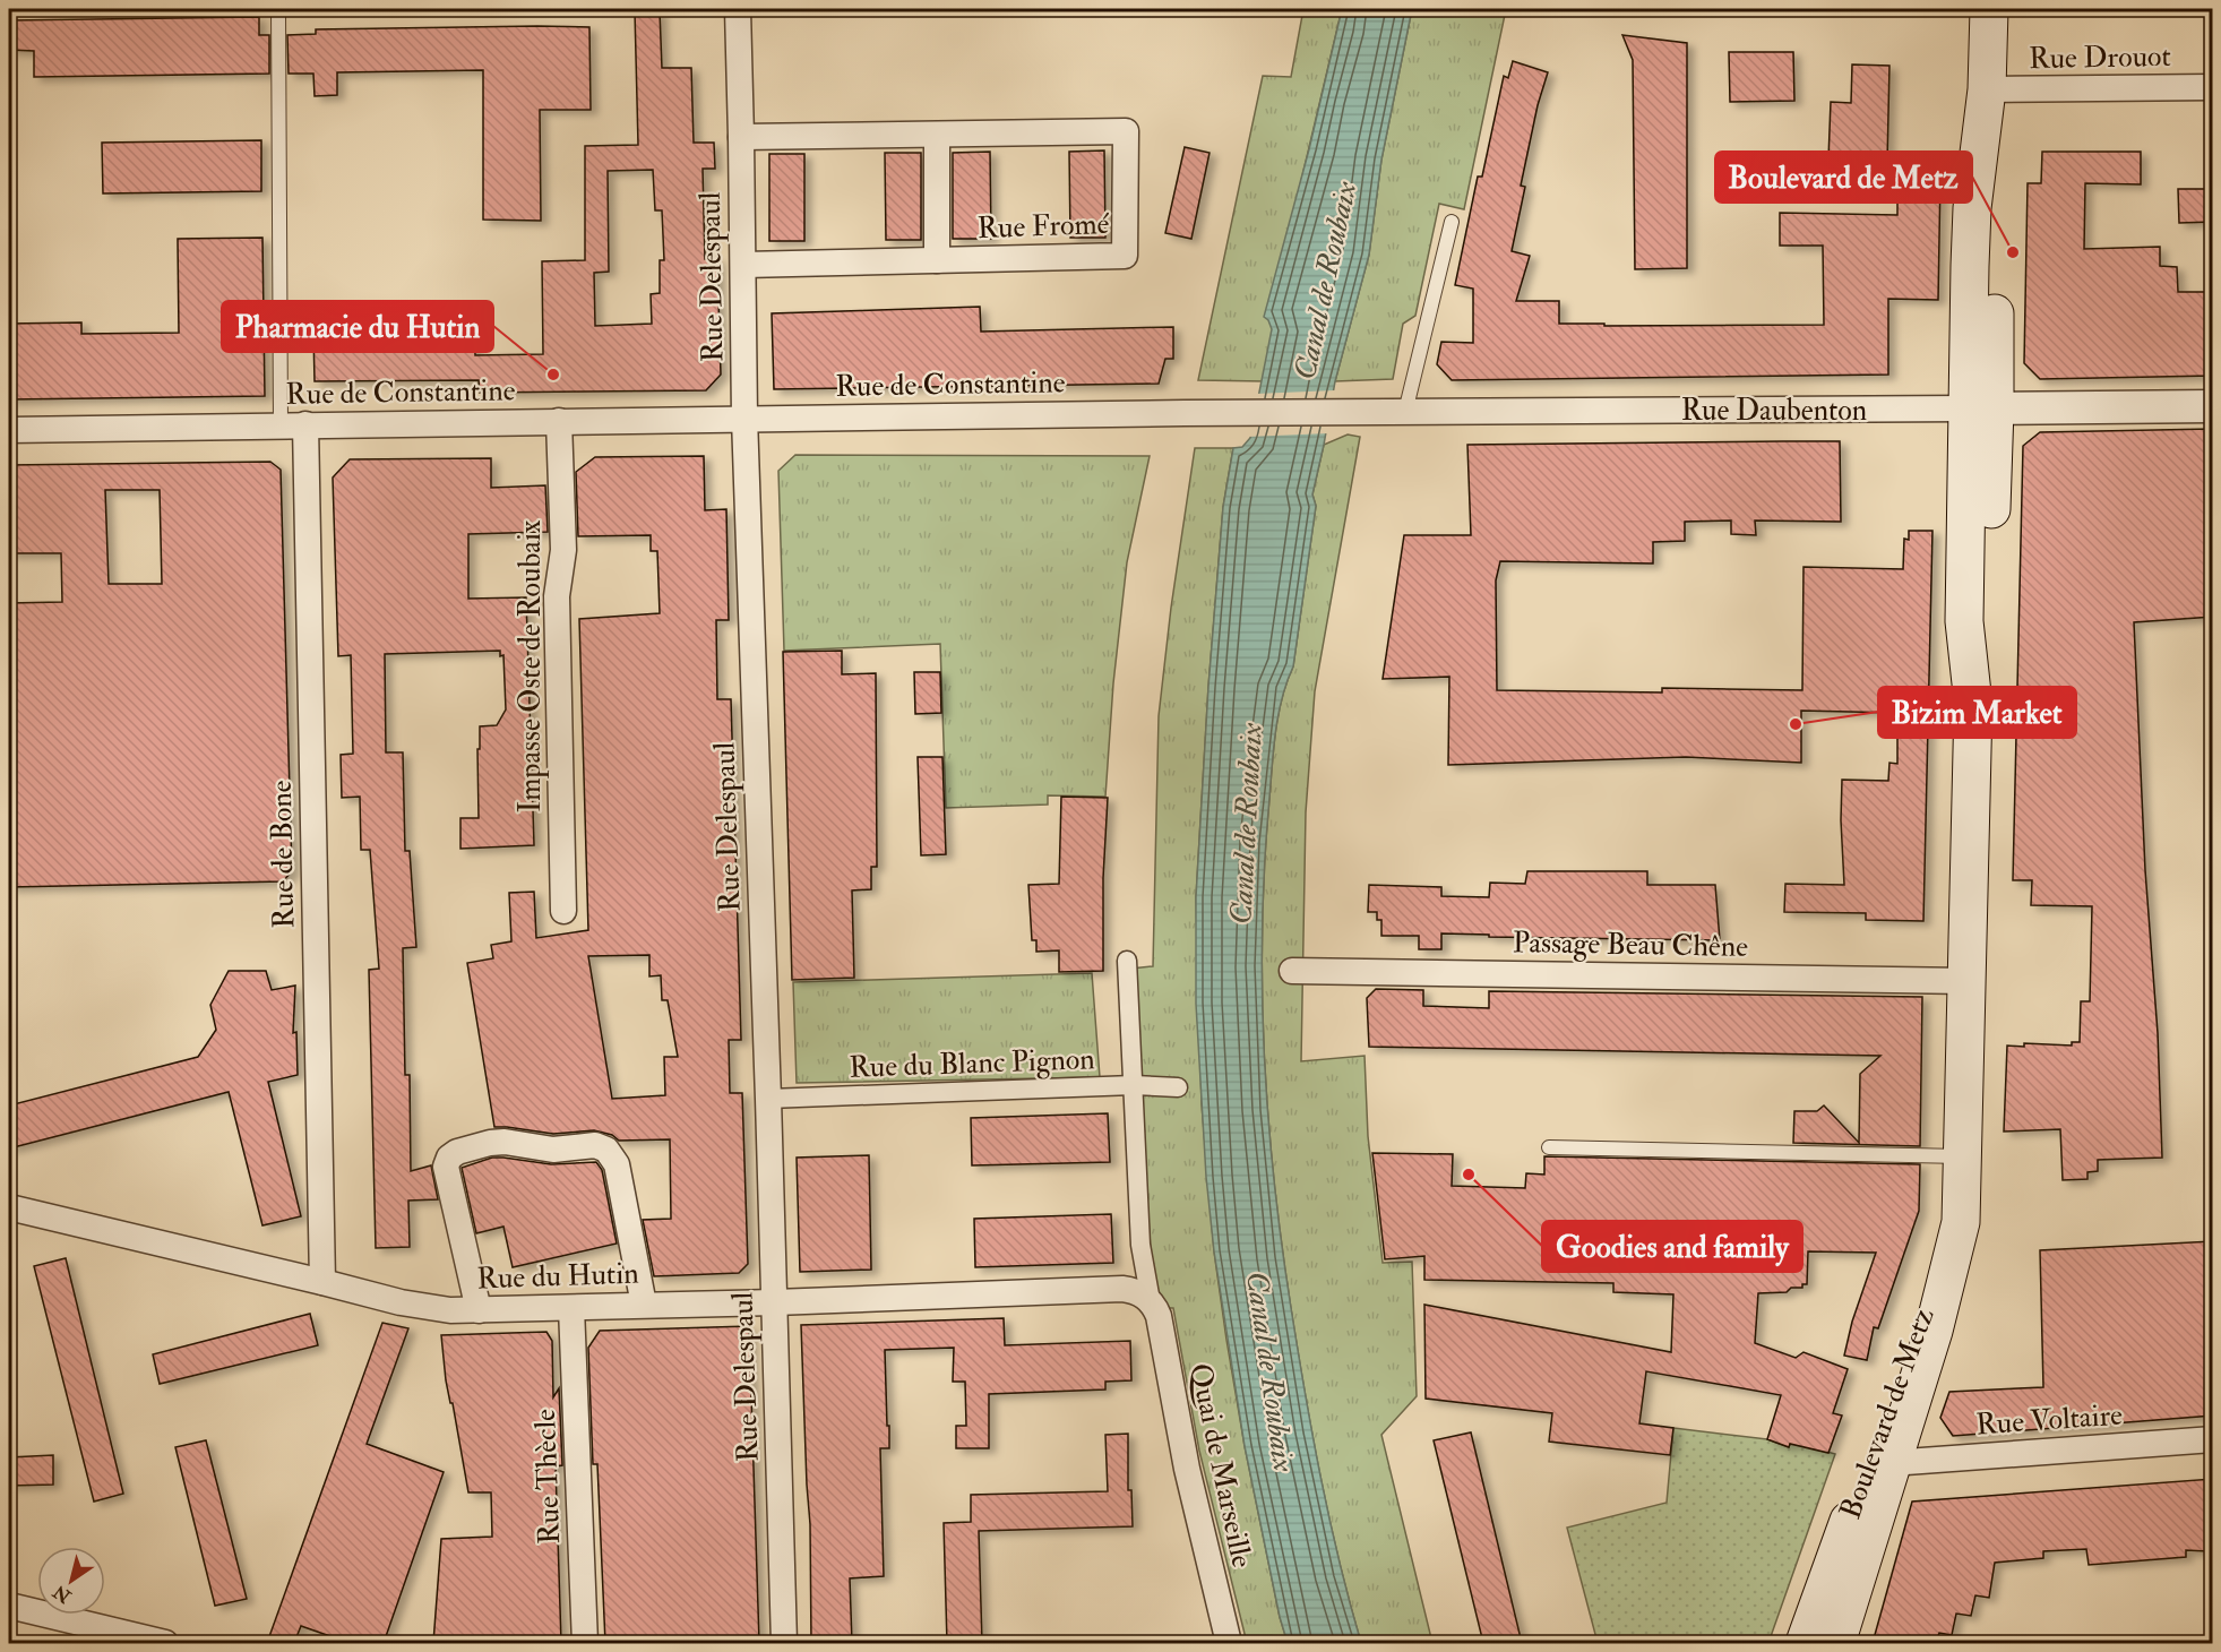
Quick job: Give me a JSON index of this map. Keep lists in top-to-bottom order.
{
  "streets": {
    "main road": ["Boulevard de Metz"],
    "street": [
      "Rue Drouot",
      "Rue Fromé",
      "Rue Delespaul",
      "Rue de Constantine",
      "Rue Daubenton",
      "Impasse Oste de Roubaix",
      "Rue de Bone",
      "Passage Beau Chêne",
      "Rue du Blanc Pignon",
      "Rue du Hutin",
      "Rue Voltaire",
      "Quai de Marseille",
      "Rue Thècle"
    ]
  },
  "crossings": [
    ["Rue Drouot", "Boulevard de Metz"],
    ["Rue Fromé", "Rue Delespaul"],
    ["Rue Delespaul", "Rue de Constantine"],
    ["Rue Delespaul", "Rue du Blanc Pignon"],
    ["Rue Delespaul", "Rue du Hutin"],
    ["Rue de Constantine", "Rue Daubenton"],
    ["Rue de Constantine", "Impasse Oste de Roubaix"],
    ["Rue de Constantine", "Rue de Bone"],
    ["Rue Daubenton", "Boulevard de Metz"],
    ["Rue de Bone", "Rue du Hutin"],
    ["Passage Beau Chêne", "Boulevard de Metz"],
    ["Rue du Blanc Pignon", "Quai de Marseille"],
    ["Rue du Hutin", "Quai de Marseille"],
    ["Rue du Hutin", "Rue Thècle"],
    ["Boulevard de Metz", "Rue Voltaire"]
  ],
  "water": ["Canal de Roubaix"],
  "places": [
    "Boulevard de Metz",
    "Pharmacie du Hutin",
    "Bizim Market",
    "Goodies and family"
  ],
  "north": "bottom left"
}
